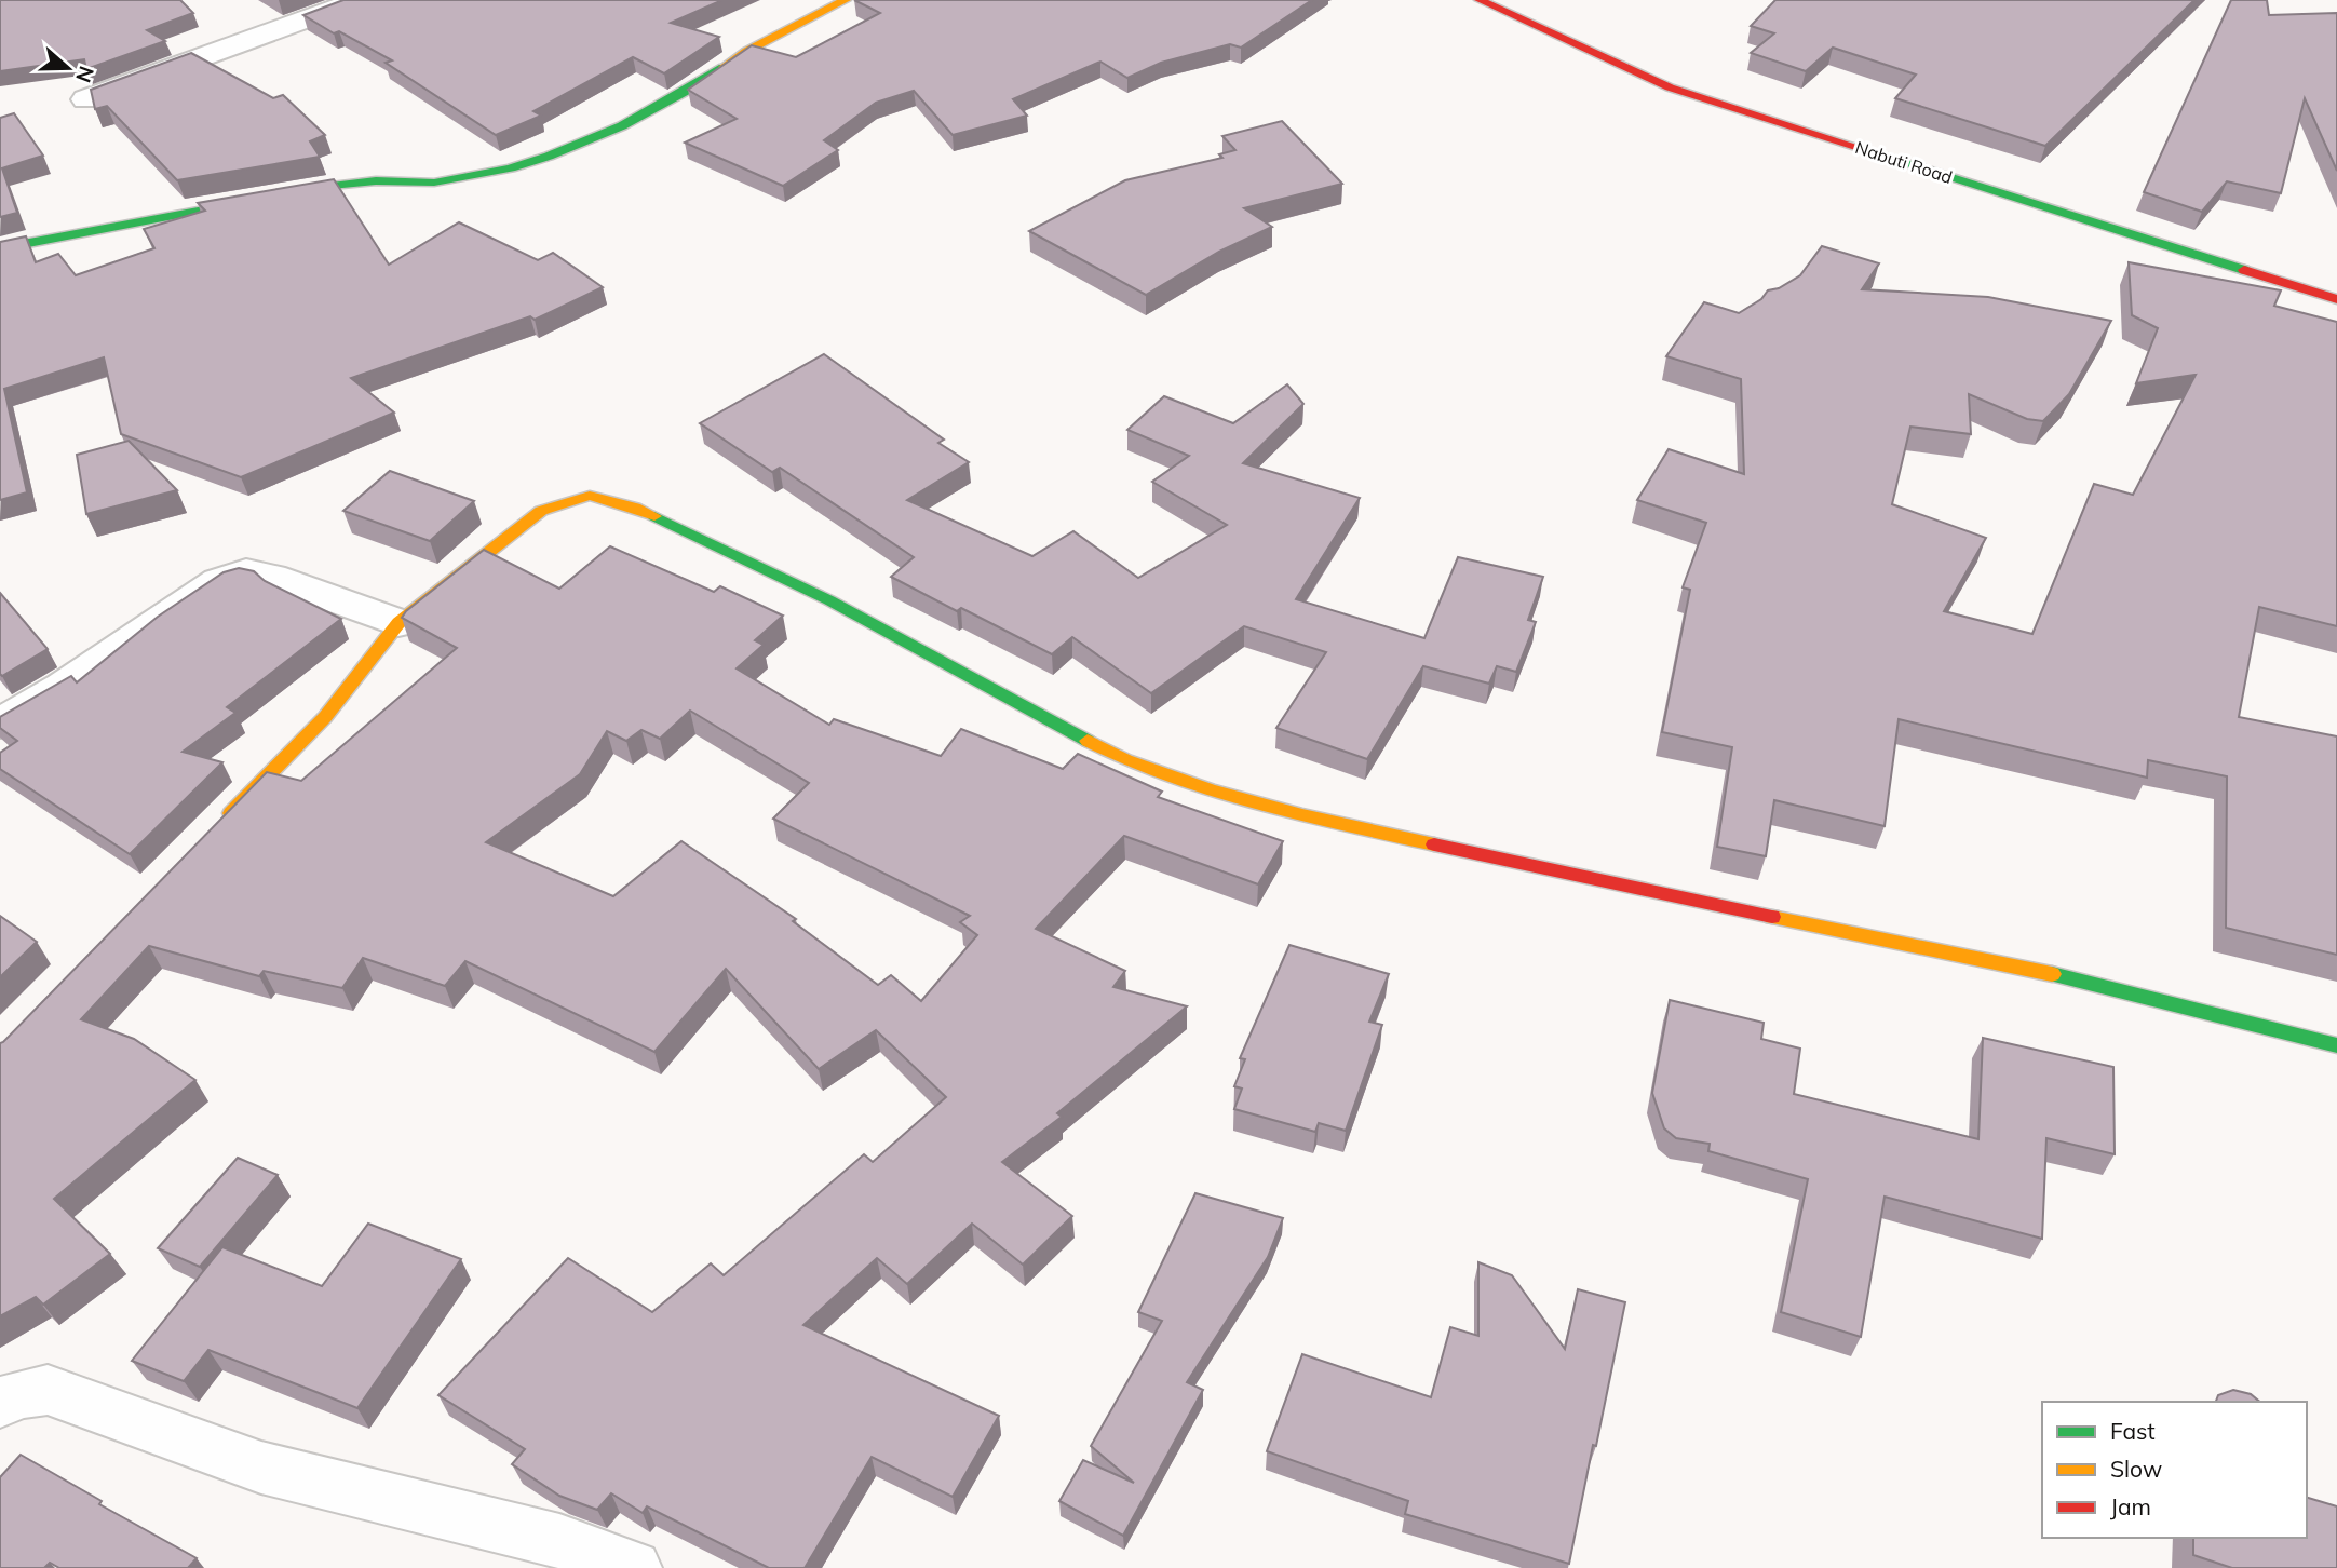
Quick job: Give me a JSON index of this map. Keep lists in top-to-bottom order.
{
  "streets": {
    "street": ["Nabuti Road"]
  },
  "legend": ["Fast", "Slow", "Jam"],
  "north": "right"
}
